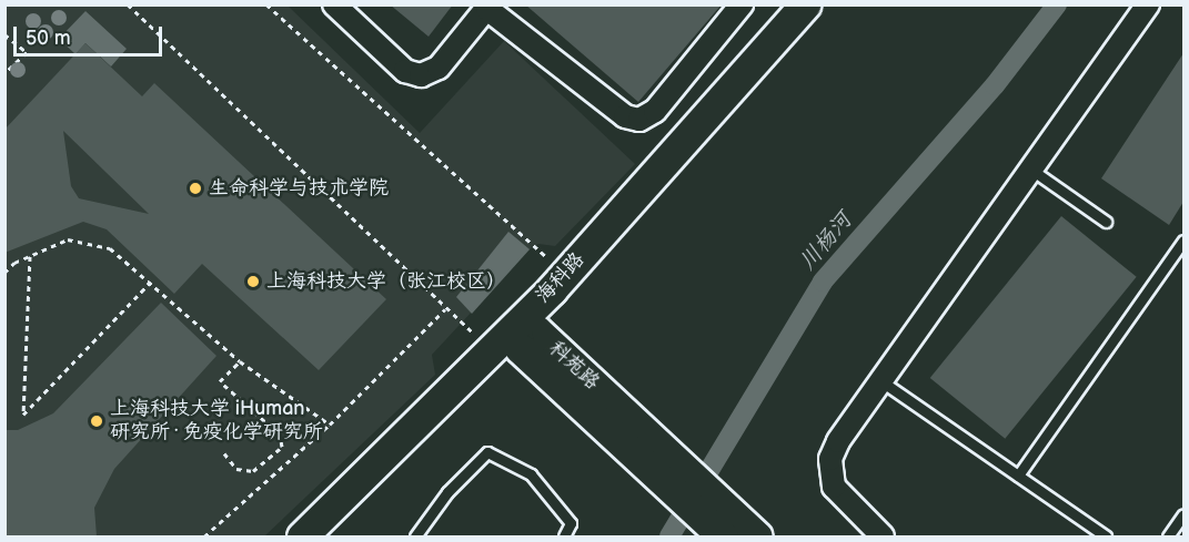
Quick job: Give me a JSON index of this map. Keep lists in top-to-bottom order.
{
  "streets": {
    "street": ["海科路", "科苑路"]
  },
  "crossings": [
    ["海科路", "科苑路"]
  ],
  "water": ["川杨河"],
  "places": ["生命科学与技术学院", "上海科技大学（张江校区）", "上海科技大学 iHuman 研究所 · 免疫化学研究所"],
  "scale_bar": "50 m"
}
